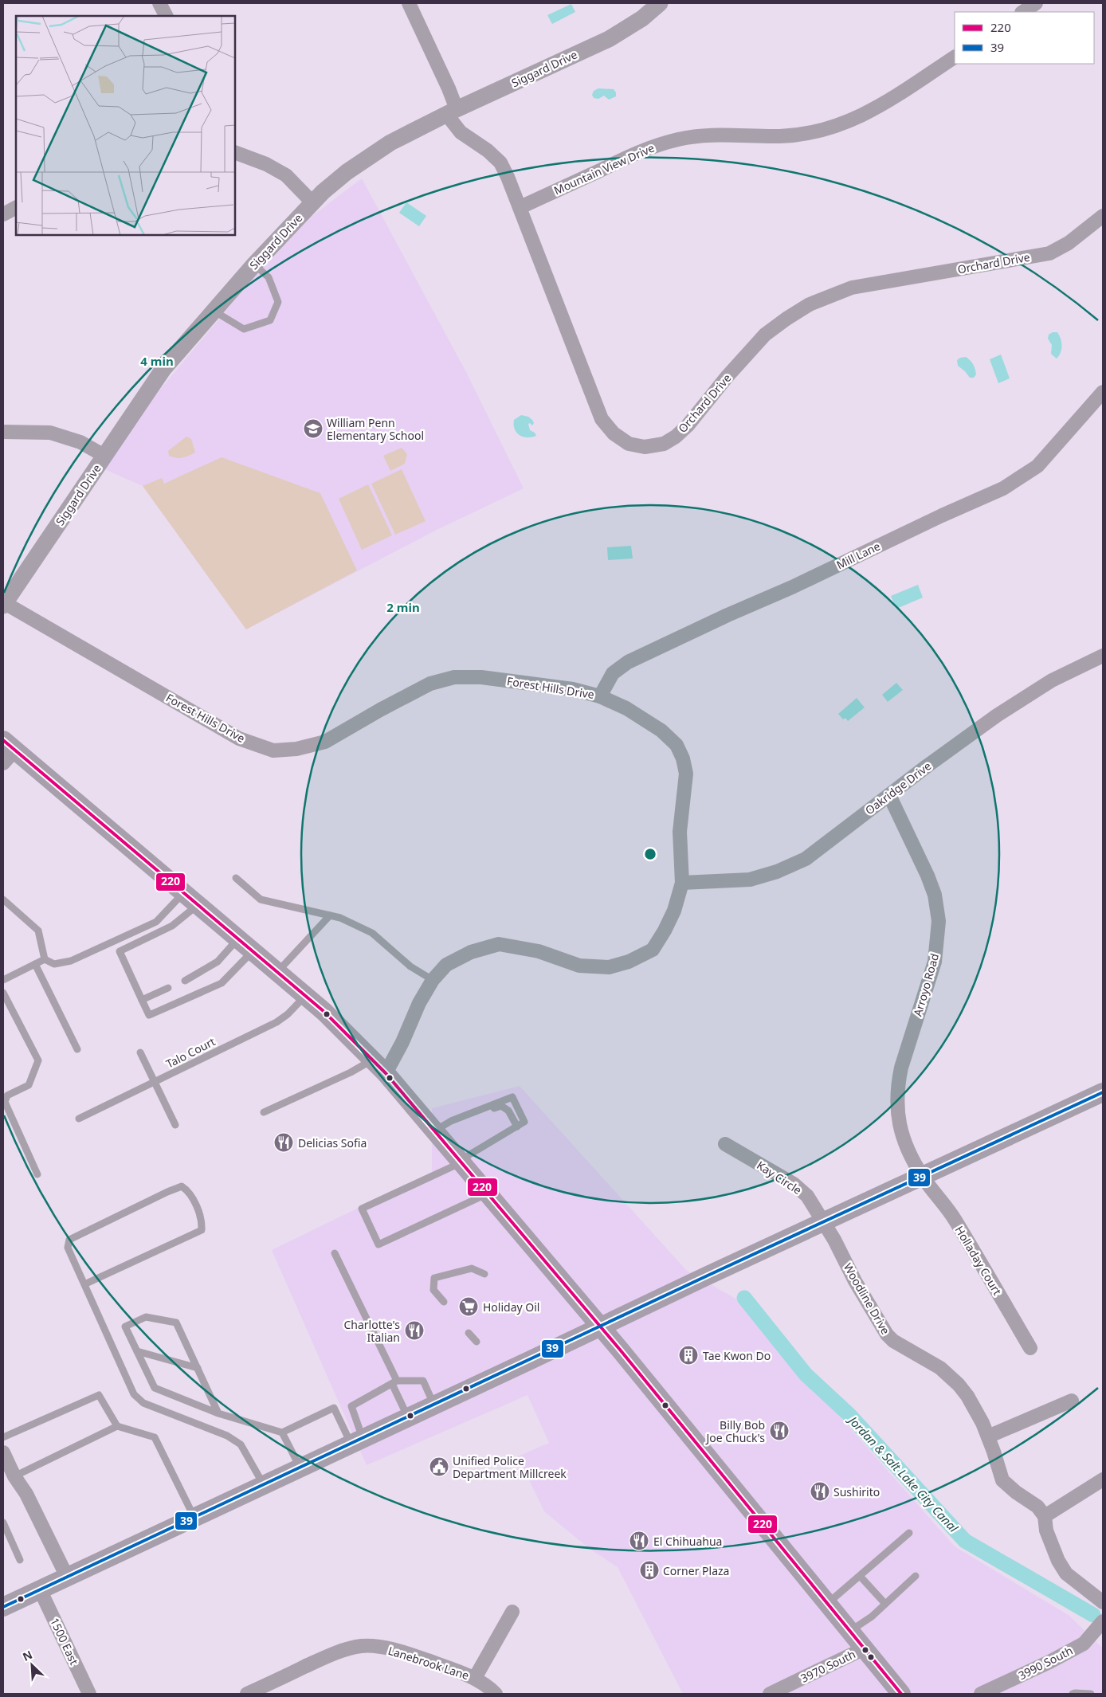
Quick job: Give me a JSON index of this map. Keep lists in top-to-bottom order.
{
  "streets": {
    "street": [
      "Siggard Drive",
      "Mountain View Drive",
      "Orchard Drive",
      "Mill Lane",
      "Forest Hills Drive",
      "Oakridge Drive",
      "Arroyo Road",
      "Kay Circle",
      "Holladay Court",
      "Woodline Drive",
      "1500 East",
      "Lanebrook Lane",
      "3990 South",
      "3970 South"
    ],
    "lane": ["Talo Court"]
  },
  "crossings": [
    ["Siggard Drive", "Orchard Drive"],
    ["Siggard Drive", "Forest Hills Drive"],
    ["Mountain View Drive", "Orchard Drive"],
    ["Mill Lane", "Forest Hills Drive"],
    ["Forest Hills Drive", "Oakridge Drive"],
    ["Oakridge Drive", "Arroyo Road"],
    ["Arroyo Road", "Holladay Court"],
    ["Kay Circle", "Woodline Drive"]
  ],
  "water": ["Jordan & Salt Lake City Canal"],
  "places": {
    "school or university": ["William Penn Elementary School"],
    "restaurant": [
      "Delicias Sofia",
      "Charlotte's Italian",
      "Billy Bob Joe Chuck's",
      "Sushirito",
      "El Chihuahua"
    ],
    "supermarket": ["Holiday Oil"],
    "building": ["Tae Kwon Do", "Corner Plaza"],
    "public building": ["Unified Police Department Millcreek"]
  },
  "lines": ["transit line 220", "transit line 39"],
  "legend": ["220", "39"],
  "north": "top left",
  "rings": ["4 min", "2 min"]
}
